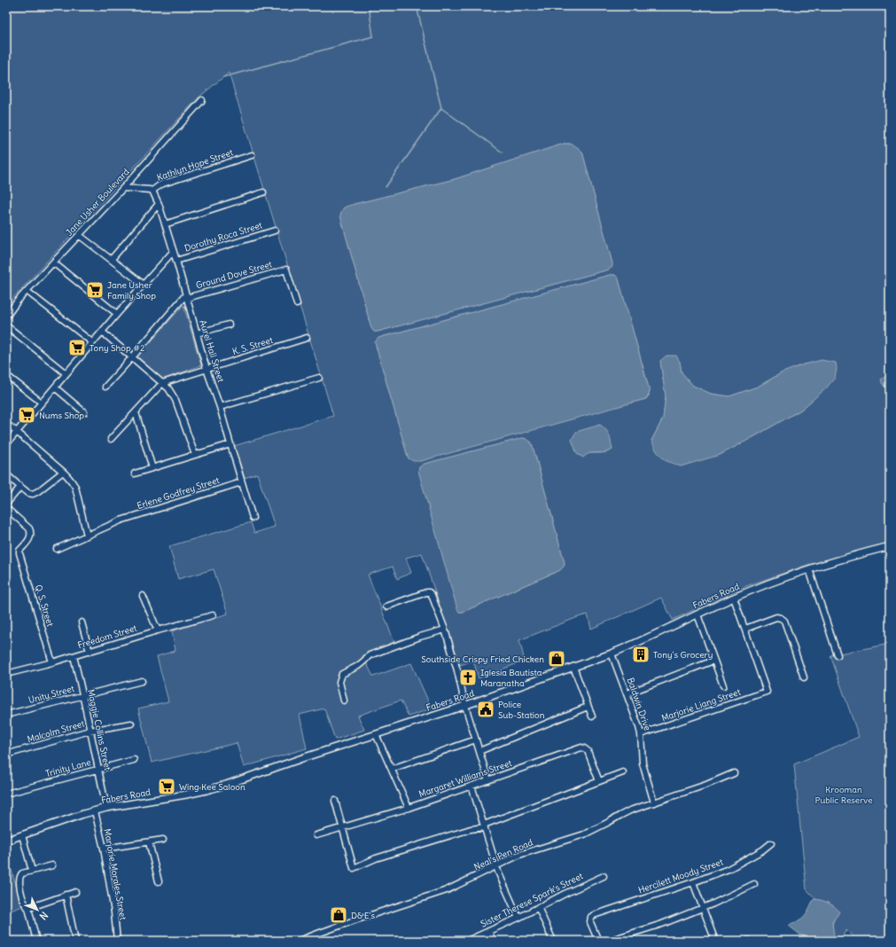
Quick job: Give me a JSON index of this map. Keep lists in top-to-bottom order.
{
  "streets": {
    "main road": ["Fabers Road"],
    "street": [
      "Kathlyn Hope Street",
      "Jane Usher Boulevard",
      "Dorothy Roca Street",
      "Ground Dove Street",
      "K. S. Street",
      "Aurel Hall Street",
      "Erlene Godfrey Street",
      "Q. S. Street",
      "Freedom Street",
      "Unity Street",
      "Baldwin Drive",
      "Marjorie Liang Street",
      "Maggie Collins Street",
      "Malcolm Street",
      "Trinity Lane",
      "Margaret Williams Street",
      "Neal's Pen Road",
      "Marjorie Morales Street",
      "Hercilett Moody Street",
      "Sister Therese Spark's Street"
    ]
  },
  "crossings": [
    ["Kathlyn Hope Street", "Jane Usher Boulevard"],
    ["Kathlyn Hope Street", "Aurel Hall Street"],
    ["Dorothy Roca Street", "Aurel Hall Street"],
    ["Ground Dove Street", "Aurel Hall Street"],
    ["K. S. Street", "Aurel Hall Street"],
    ["Aurel Hall Street", "Erlene Godfrey Street"],
    ["Fabers Road", "Baldwin Drive"],
    ["Fabers Road", "Maggie Collins Street"],
    ["Fabers Road", "Marjorie Morales Street"],
    ["Q. S. Street", "Freedom Street"],
    ["Freedom Street", "Maggie Collins Street"],
    ["Unity Street", "Maggie Collins Street"],
    ["Baldwin Drive", "Marjorie Liang Street"],
    ["Baldwin Drive", "Neal's Pen Road"],
    ["Maggie Collins Street", "Malcolm Street"],
    ["Maggie Collins Street", "Trinity Lane"]
  ],
  "parks": ["Krooman Public Reserve"],
  "places": {
    "supermarket": [
      "Jane Usher Family Shop",
      "Tony Shop #2",
      "Nums Shop",
      "Wing Kee Saloon"
    ],
    "building": ["Tony's Grocery"],
    "shop": ["Southside Crispy Fried Chicken", "D&E's"],
    "church": ["Iglesia Bautista Maranatha"],
    "public building": ["Police Sub-Station"]
  },
  "north": "bottom right"
}
